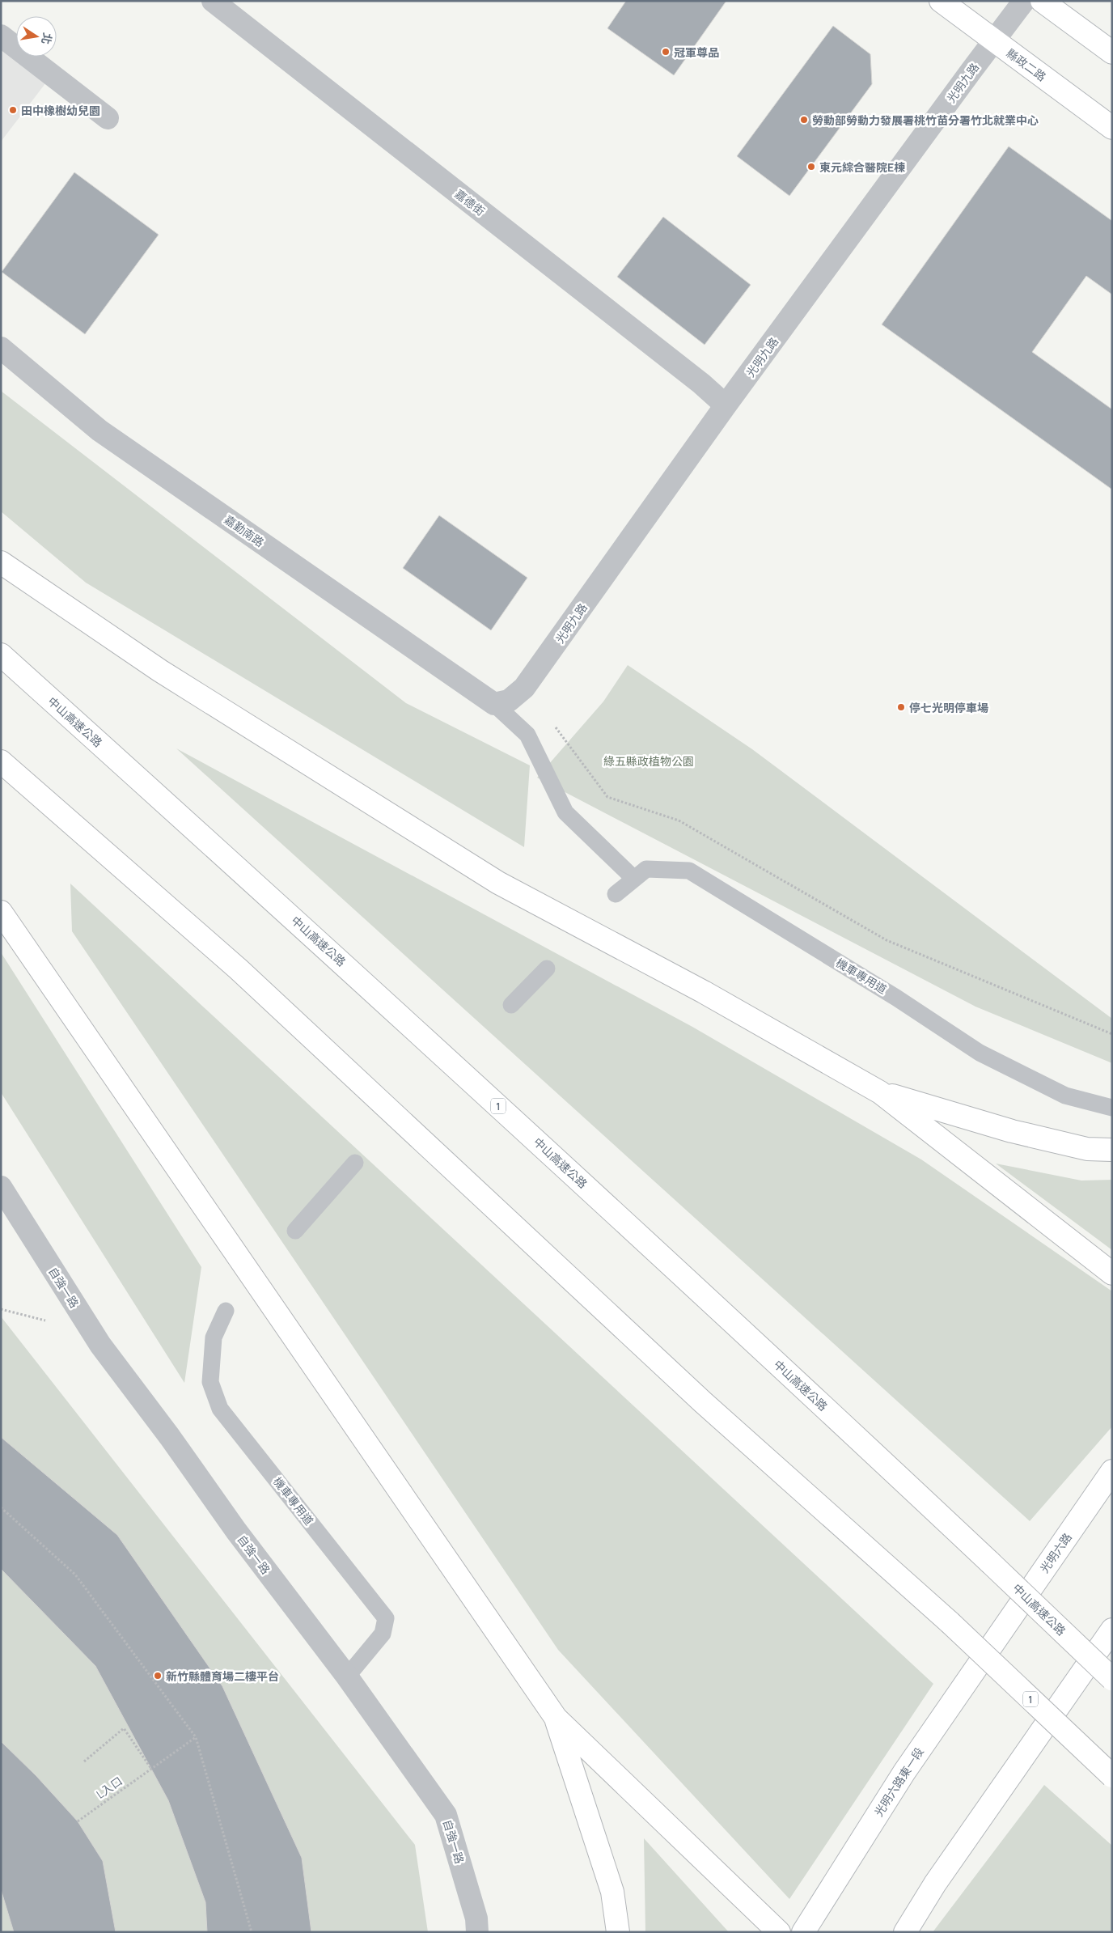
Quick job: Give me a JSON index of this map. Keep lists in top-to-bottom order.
{
  "streets": {
    "main road": [
      "縣政二路",
      "中山高速公路",
      "1",
      "光明六路",
      "光明六路東一段"
    ],
    "street": [
      "光明九路",
      "嘉德街",
      "嘉勤南路",
      "自強一路"
    ],
    "lane": ["機車專用道"],
    "path": ["L入口"]
  },
  "crossings": [
    ["縣政二路", "光明九路"],
    ["光明九路", "嘉德街"],
    ["光明九路", "嘉勤南路"],
    ["機車專用道", "自強一路"],
    ["光明六路", "光明六路東一段"]
  ],
  "parks": ["綠五縣政植物公園"],
  "places": [
    "冠軍尊品",
    "田中橡樹幼兒園",
    "勞動部勞動力發展署桃竹苗分署竹北就業中心",
    "東元綜合醫院E棟",
    "停七光明停車場",
    "新竹縣體育場二樓平台"
  ],
  "north": "right"
}
